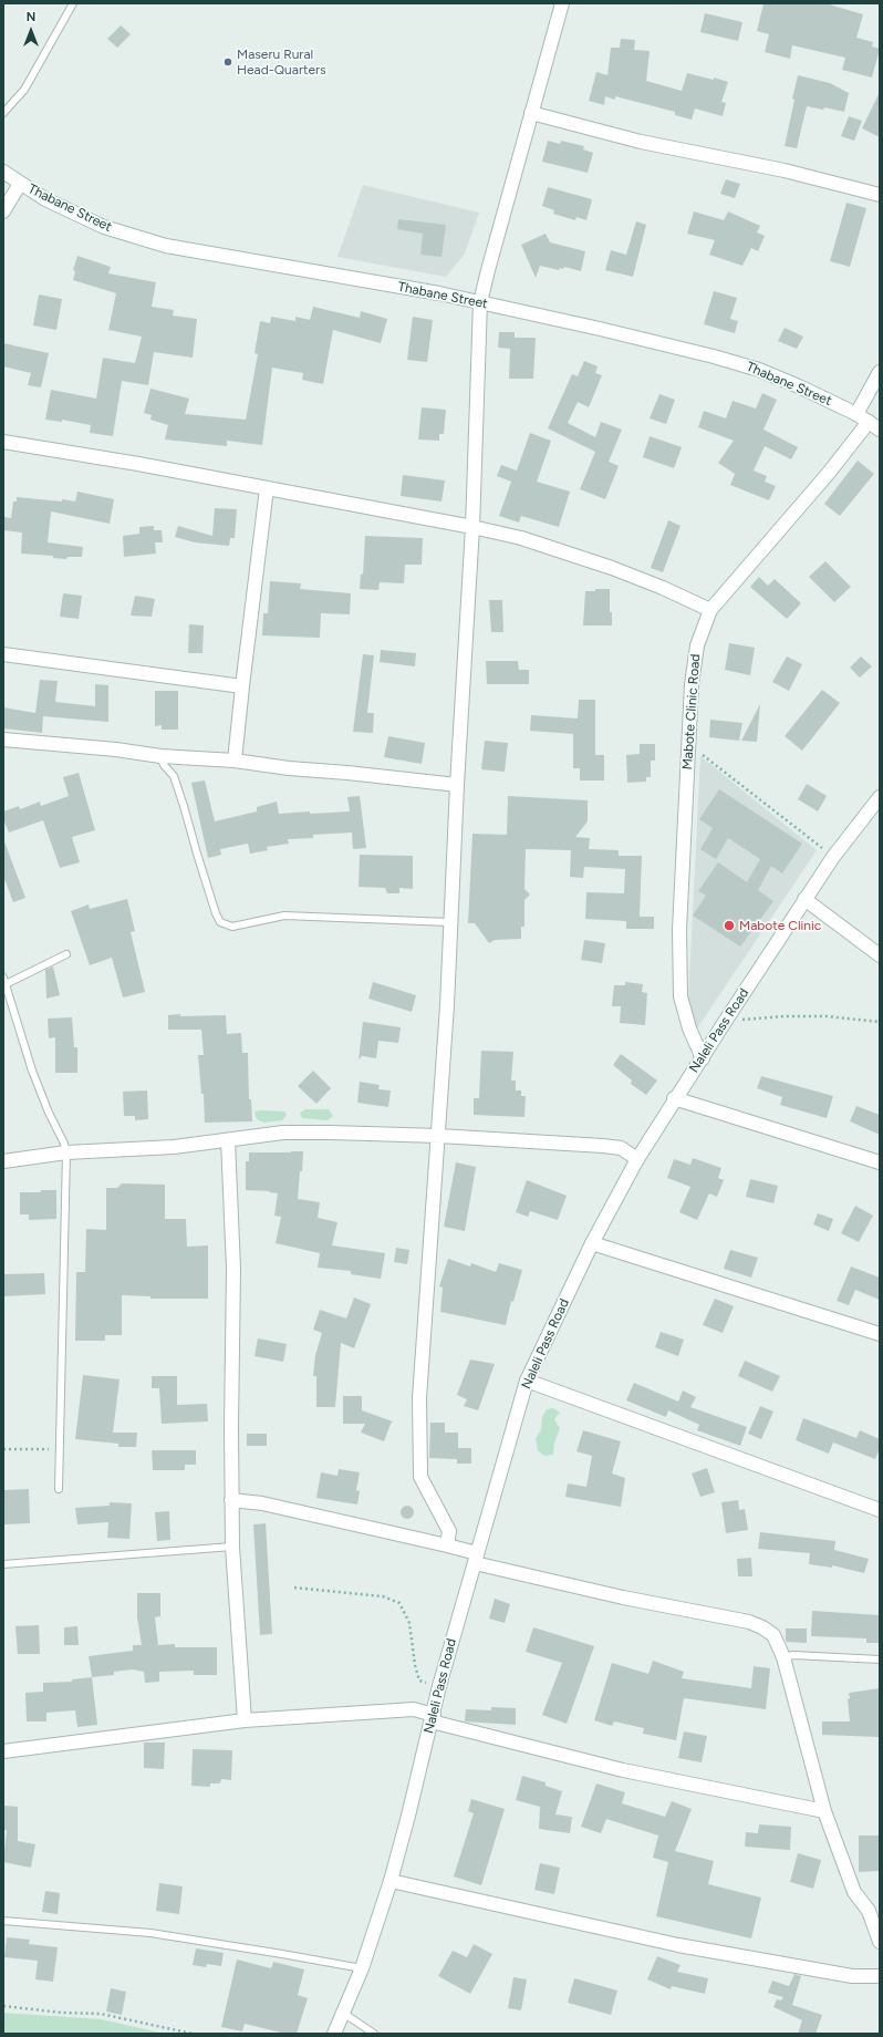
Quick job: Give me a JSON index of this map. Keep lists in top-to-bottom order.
{
  "streets": {
    "street": ["Thabane Street", "Mabote Clinic Road", "Naleli Pass Road"]
  },
  "crossings": [
    ["Thabane Street", "Mabote Clinic Road"],
    ["Mabote Clinic Road", "Naleli Pass Road"]
  ],
  "places": ["Maseru Rural Head-Quarters", "Mabote Clinic"],
  "north": "top"
}
